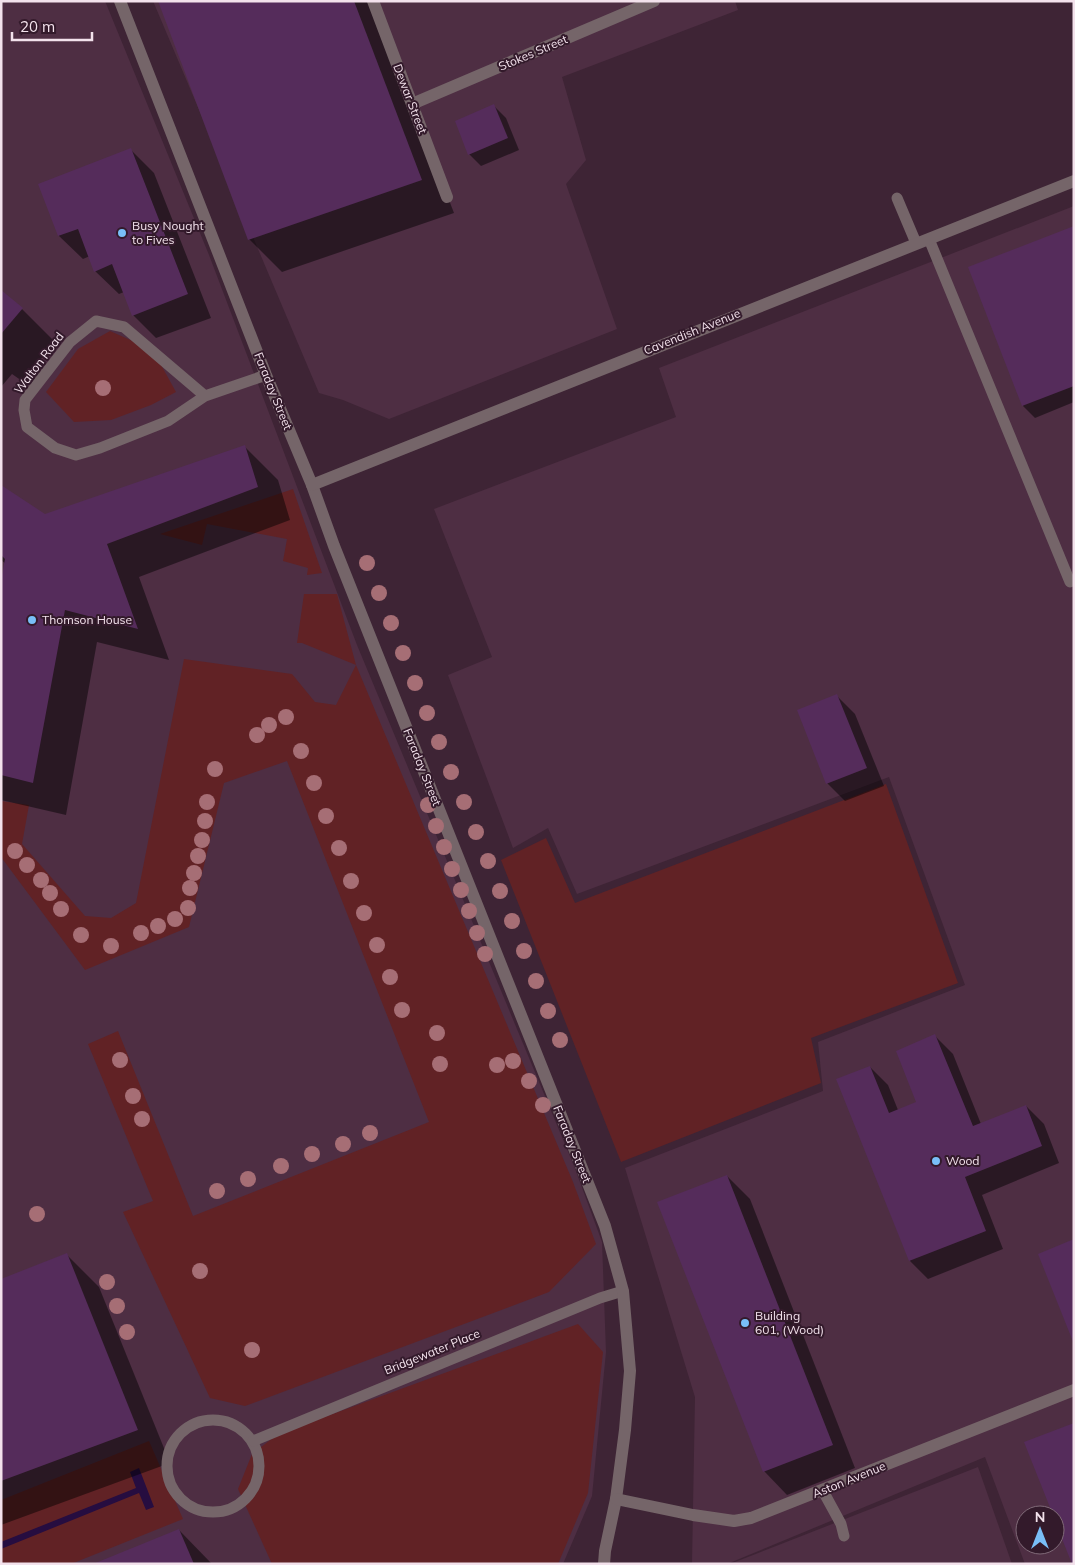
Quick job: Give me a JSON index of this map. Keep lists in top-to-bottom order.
{
  "streets": {
    "street": [
      "Stokes Street",
      "Dewar Street",
      "Cavendish Avenue",
      "Faraday Street",
      "Aston Avenue"
    ],
    "lane": ["Walton Road", "Bridgewater Place"]
  },
  "crossings": [
    ["Stokes Street", "Dewar Street"],
    ["Cavendish Avenue", "Faraday Street"],
    ["Walton Road", "Faraday Street"],
    ["Faraday Street", "Bridgewater Place"],
    ["Faraday Street", "Aston Avenue"]
  ],
  "places": [
    "Busy Nought to Fives",
    "Thomson House",
    "Wood",
    "Building 601, (Wood)"
  ],
  "scale_bar": "20 m",
  "north": "top"
}
